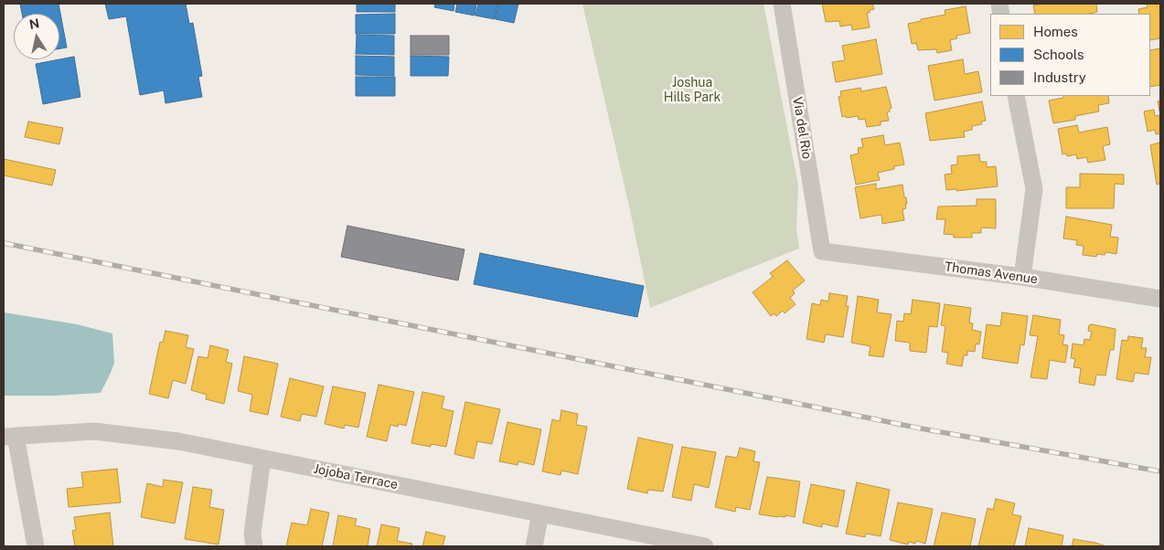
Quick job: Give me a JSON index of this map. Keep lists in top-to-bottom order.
{
  "streets": {
    "street": ["Via del Rio", "Thomas Avenue", "Jojoba Terrace"]
  },
  "crossings": [
    ["Via del Rio", "Thomas Avenue"]
  ],
  "parks": ["Joshua Hills Park"],
  "legend": ["Homes", "Schools", "Industry"],
  "north": "top"
}
